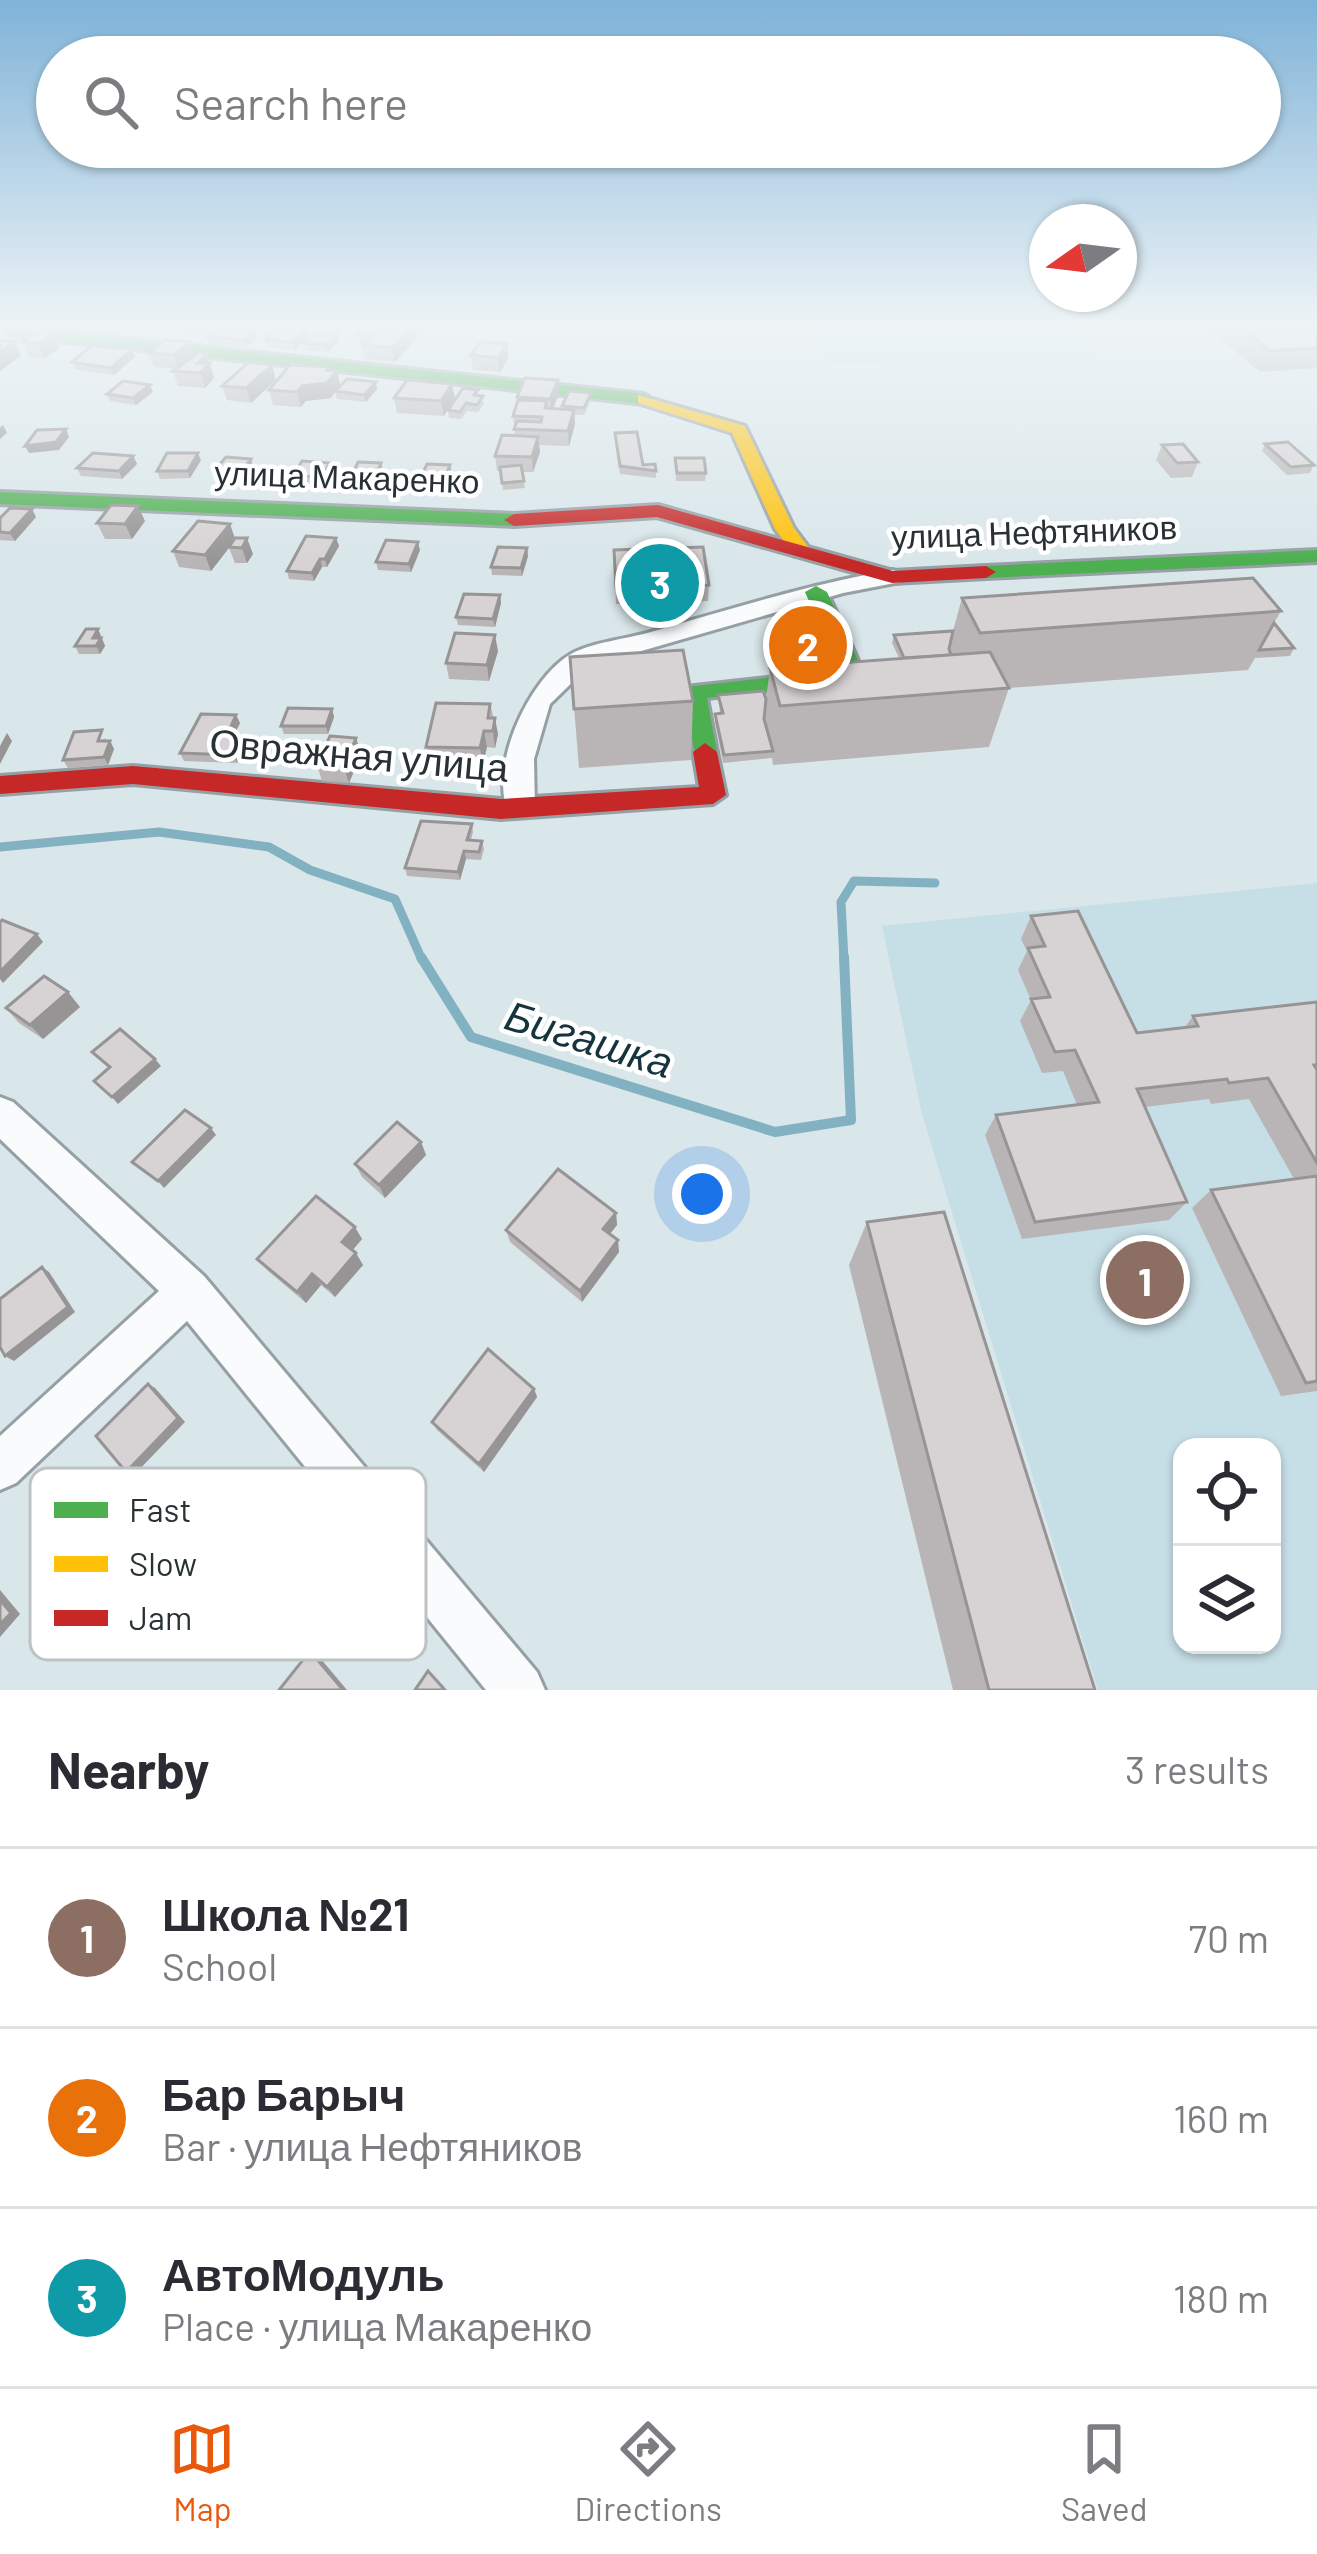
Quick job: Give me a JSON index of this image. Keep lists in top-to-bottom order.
{
  "streets": {
    "street": ["улица Макаренко", "улица Нефтяников", "Овражная улица"]
  },
  "crossings": [
    ["улица Макаренко", "улица Нефтяников"]
  ],
  "water": ["Бигашка"],
  "legend": ["Fast", "Slow", "Jam"],
  "north": "left",
  "page": {
    "search": "Search here",
    "pins": ["3", "2", "1"],
    "heading": ["Nearby", "3 results"],
    "list": [
      {
        "mark": "1",
        "name": "Школа №21",
        "note": "School",
        "value": "70 m"
      },
      {
        "mark": "2",
        "name": "Бар Барыч",
        "note": "Bar · улица Нефтяников",
        "value": "160 m"
      },
      {
        "mark": "3",
        "name": "АвтоМодуль",
        "note": "Place · улица Макаренко",
        "value": "180 m"
      }
    ],
    "nav": ["Map", "Directions", "Saved"]
  }
}
